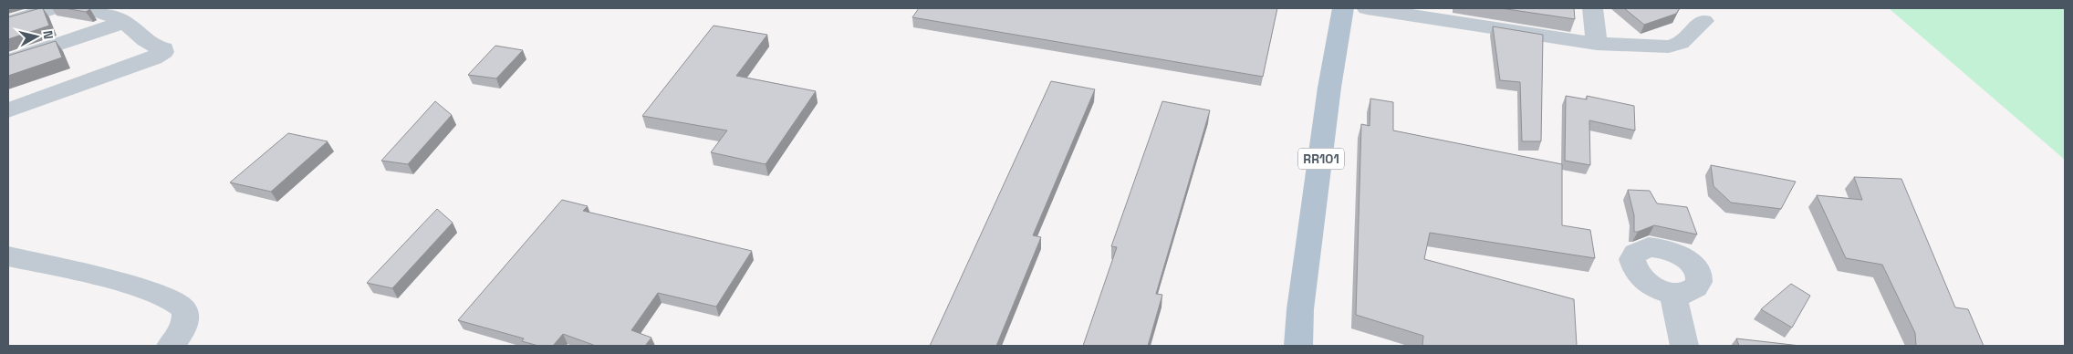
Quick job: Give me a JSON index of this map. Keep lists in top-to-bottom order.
{
  "streets": {
    "main road": ["RR101"]
  },
  "north": "right"
}
